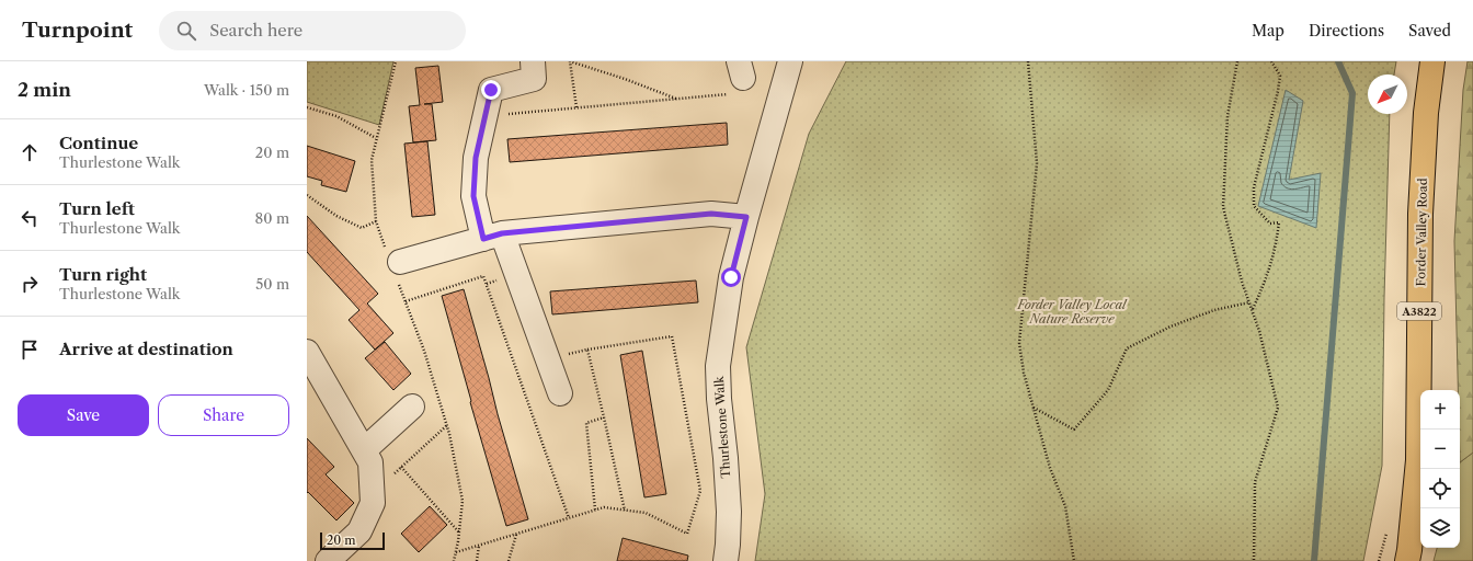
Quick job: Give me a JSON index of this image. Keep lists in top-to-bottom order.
{
  "streets": {
    "main road": ["Forder Valley Road", "A3822"],
    "street": ["Thurlestone Walk"]
  },
  "parks": ["Forder Valley Local Nature Reserve"],
  "scale_bar": "20 m",
  "north": "bottom left",
  "page": {
    "header": "Turnpoint",
    "search": "Search here",
    "nav": ["Map", "Directions", "Saved"],
    "heading": ["2 min", "Walk · 150 m"],
    "list": [
      ["Continue", "Thurlestone Walk", "20 m"],
      ["Turn left", "Thurlestone Walk", "80 m"],
      ["Turn right", "Thurlestone Walk", "50 m"],
      "Arrive at destination"
    ],
    "buttons": ["Save", "Share"],
    "map_buttons": ["+", "−"],
    "scale": "20 m"
  }
}
